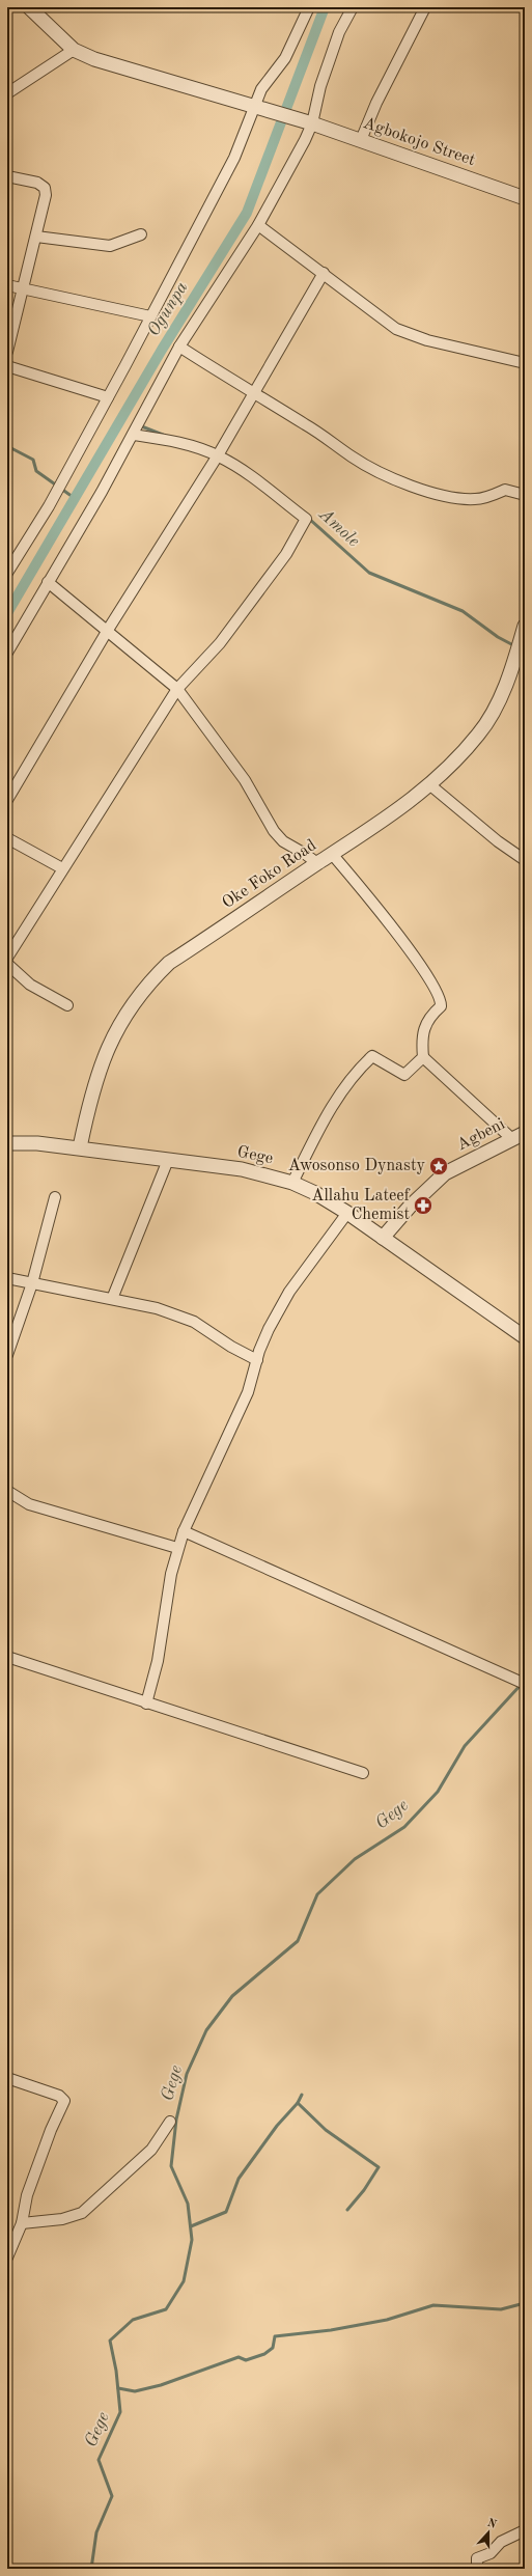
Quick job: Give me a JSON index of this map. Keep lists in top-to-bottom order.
{
  "streets": {
    "street": [
      "Agbokojo Street",
      "Oke Foko Road",
      "Agbeni",
      "Gege"
    ]
  },
  "crossings": [
    ["Oke Foko Road", "Gege"],
    ["Agbeni", "Gege"]
  ],
  "water": ["Ogunpa", "Amole", "Gege"],
  "places": {
    "place": ["Awosonso Dynasty"],
    "pharmacy": ["Allahu Lateef Chemist"]
  },
  "north": "top"
}
